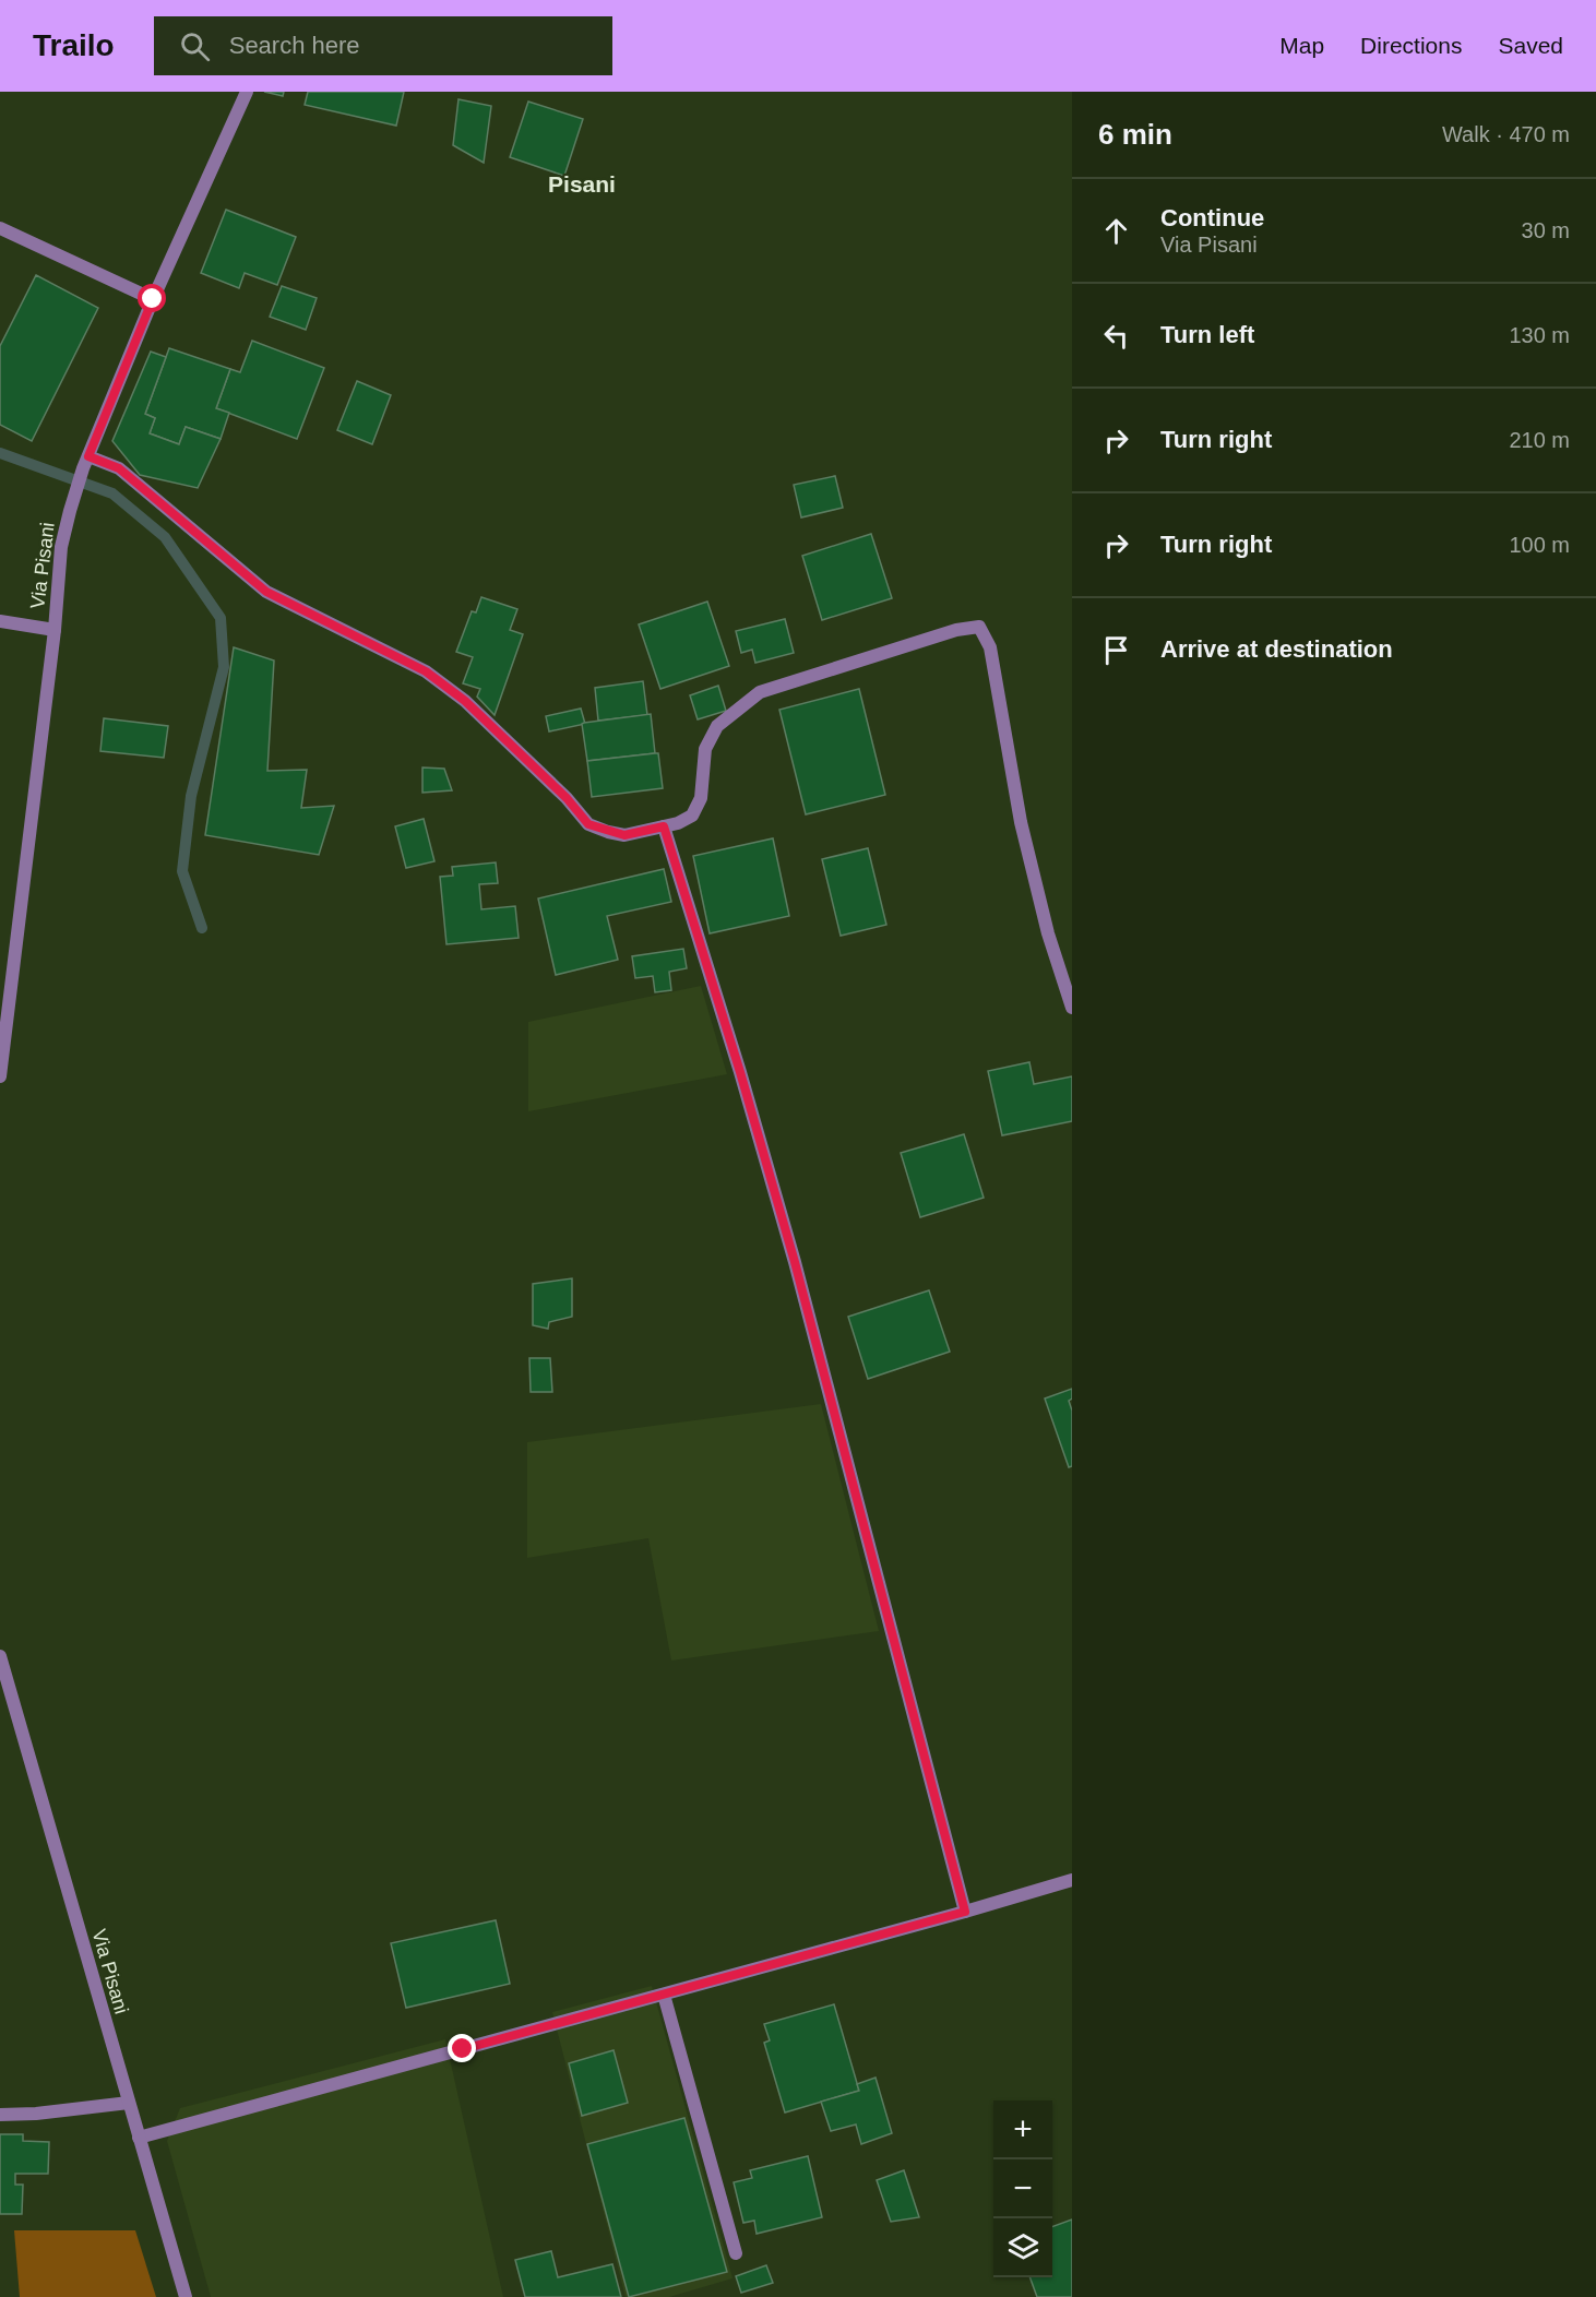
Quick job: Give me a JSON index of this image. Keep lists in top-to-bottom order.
{
  "streets": {
    "street": ["Via Pisani"]
  },
  "districts": ["Pisani"],
  "page": {
    "header": "Trailo",
    "search": "Search here",
    "nav": ["Map", "Directions", "Saved"],
    "heading": ["6 min", "Walk · 470 m"],
    "list": [
      ["Continue", "Via Pisani", "30 m"],
      ["Turn left", "130 m"],
      ["Turn right", "210 m"],
      ["Turn right", "100 m"],
      "Arrive at destination"
    ],
    "map_buttons": ["+", "−"]
  }
}
